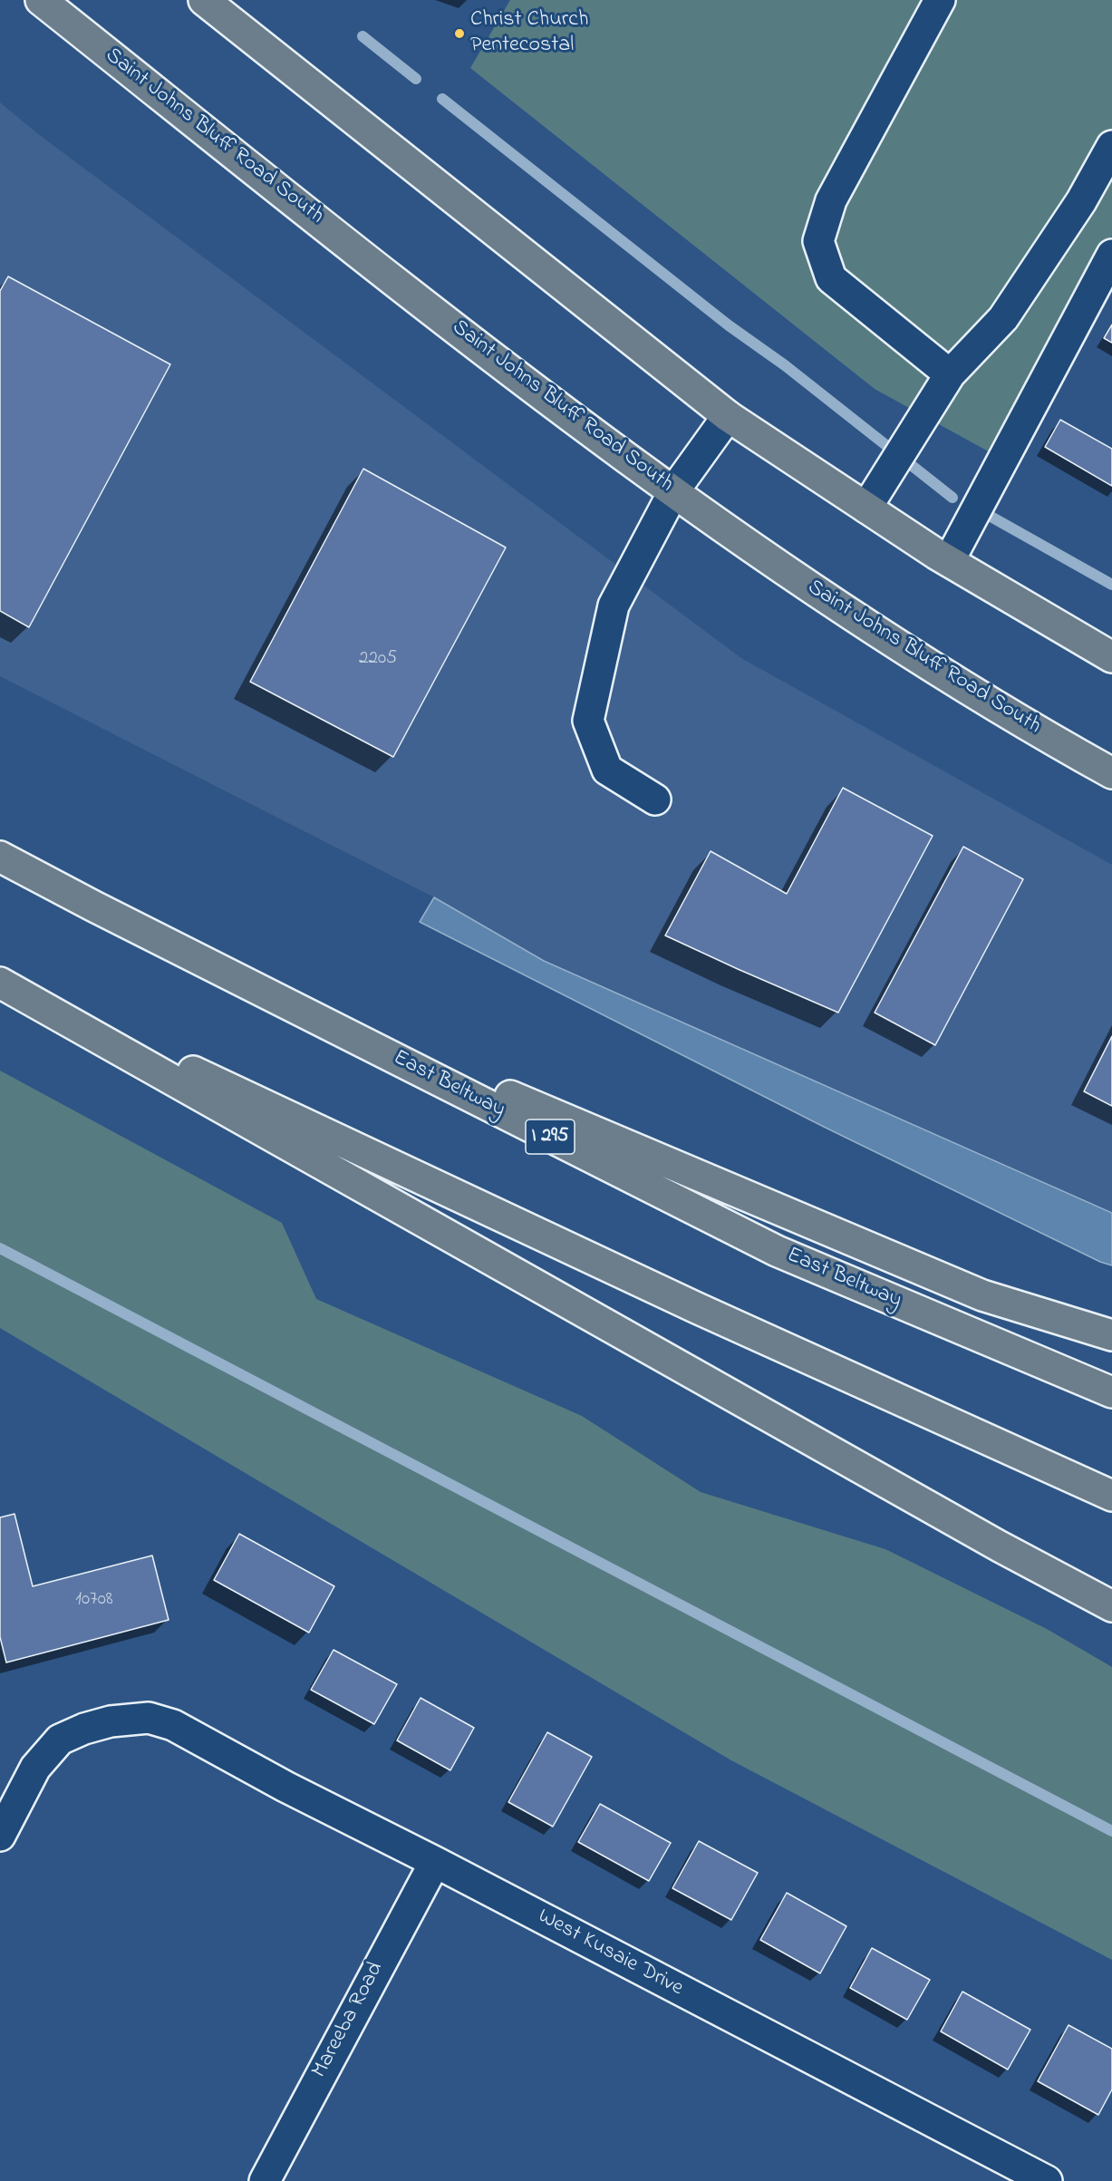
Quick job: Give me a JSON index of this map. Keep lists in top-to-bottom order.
{
  "streets": {
    "main road": ["Saint Johns Bluff Road South", "East Beltway", "I 295"],
    "street": ["West Kusaie Drive", "Mareeba Road"]
  },
  "crossings": [
    ["West Kusaie Drive", "Mareeba Road"]
  ],
  "places": ["Christ Church Pentecostal"],
  "house_numbers": ["2205", "10708"]
}
